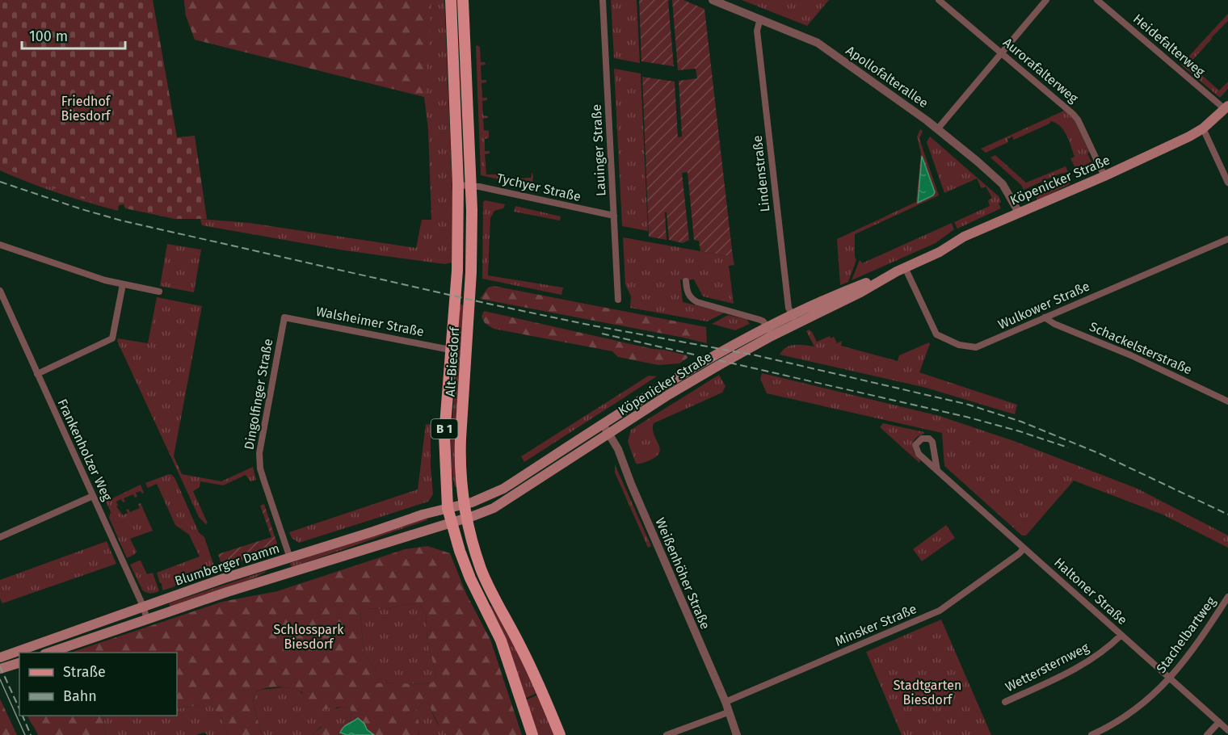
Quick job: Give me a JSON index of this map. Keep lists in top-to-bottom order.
{
  "streets": {
    "main road": [
      "Köpenicker Straße",
      "Alt-Biesdorf",
      "B 1",
      "Blumberger Damm"
    ],
    "street": [
      "Heidefalterweg",
      "Aurorafalterweg",
      "Apollofalterallee",
      "Lauinger Straße",
      "Lindenstraße",
      "Tychyer Straße",
      "Wulkower Straße",
      "Walsheimer Straße",
      "Schackelsterstraße",
      "Dingolfinger Straße",
      "Frankenholzer Weg",
      "Weißenhöher Straße",
      "Haltoner Straße",
      "Minsker Straße",
      "Stachelbartweg",
      "Wettersternweg"
    ]
  },
  "crossings": [
    ["Heidefalterweg", "Köpenicker Straße"],
    ["Aurorafalterweg", "Köpenicker Straße"],
    ["Apollofalterallee", "Lindenstraße"],
    ["Apollofalterallee", "Köpenicker Straße"],
    ["Lauinger Straße", "Tychyer Straße"],
    ["Lindenstraße", "Köpenicker Straße"],
    ["Köpenicker Straße", "Wulkower Straße"],
    ["Köpenicker Straße", "Alt-Biesdorf"],
    ["Köpenicker Straße", "Blumberger Damm"],
    ["Köpenicker Straße", "Weißenhöher Straße"],
    ["Tychyer Straße", "Alt-Biesdorf"],
    ["Wulkower Straße", "Schackelsterstraße"],
    ["Walsheimer Straße", "Alt-Biesdorf"],
    ["Walsheimer Straße", "Dingolfinger Straße"],
    ["Alt-Biesdorf", "Blumberger Damm"],
    ["Dingolfinger Straße", "Blumberger Damm"],
    ["Frankenholzer Weg", "Blumberger Damm"],
    ["Weißenhöher Straße", "Minsker Straße"],
    ["Haltoner Straße", "Minsker Straße"],
    ["Haltoner Straße", "Stachelbartweg"],
    ["Haltoner Straße", "Wettersternweg"]
  ],
  "parks": ["Friedhof Biesdorf", "Schlosspark Biesdorf", "Stadtgarten Biesdorf"],
  "legend": ["Straße", "Bahn"],
  "scale_bar": "100 m"
}
